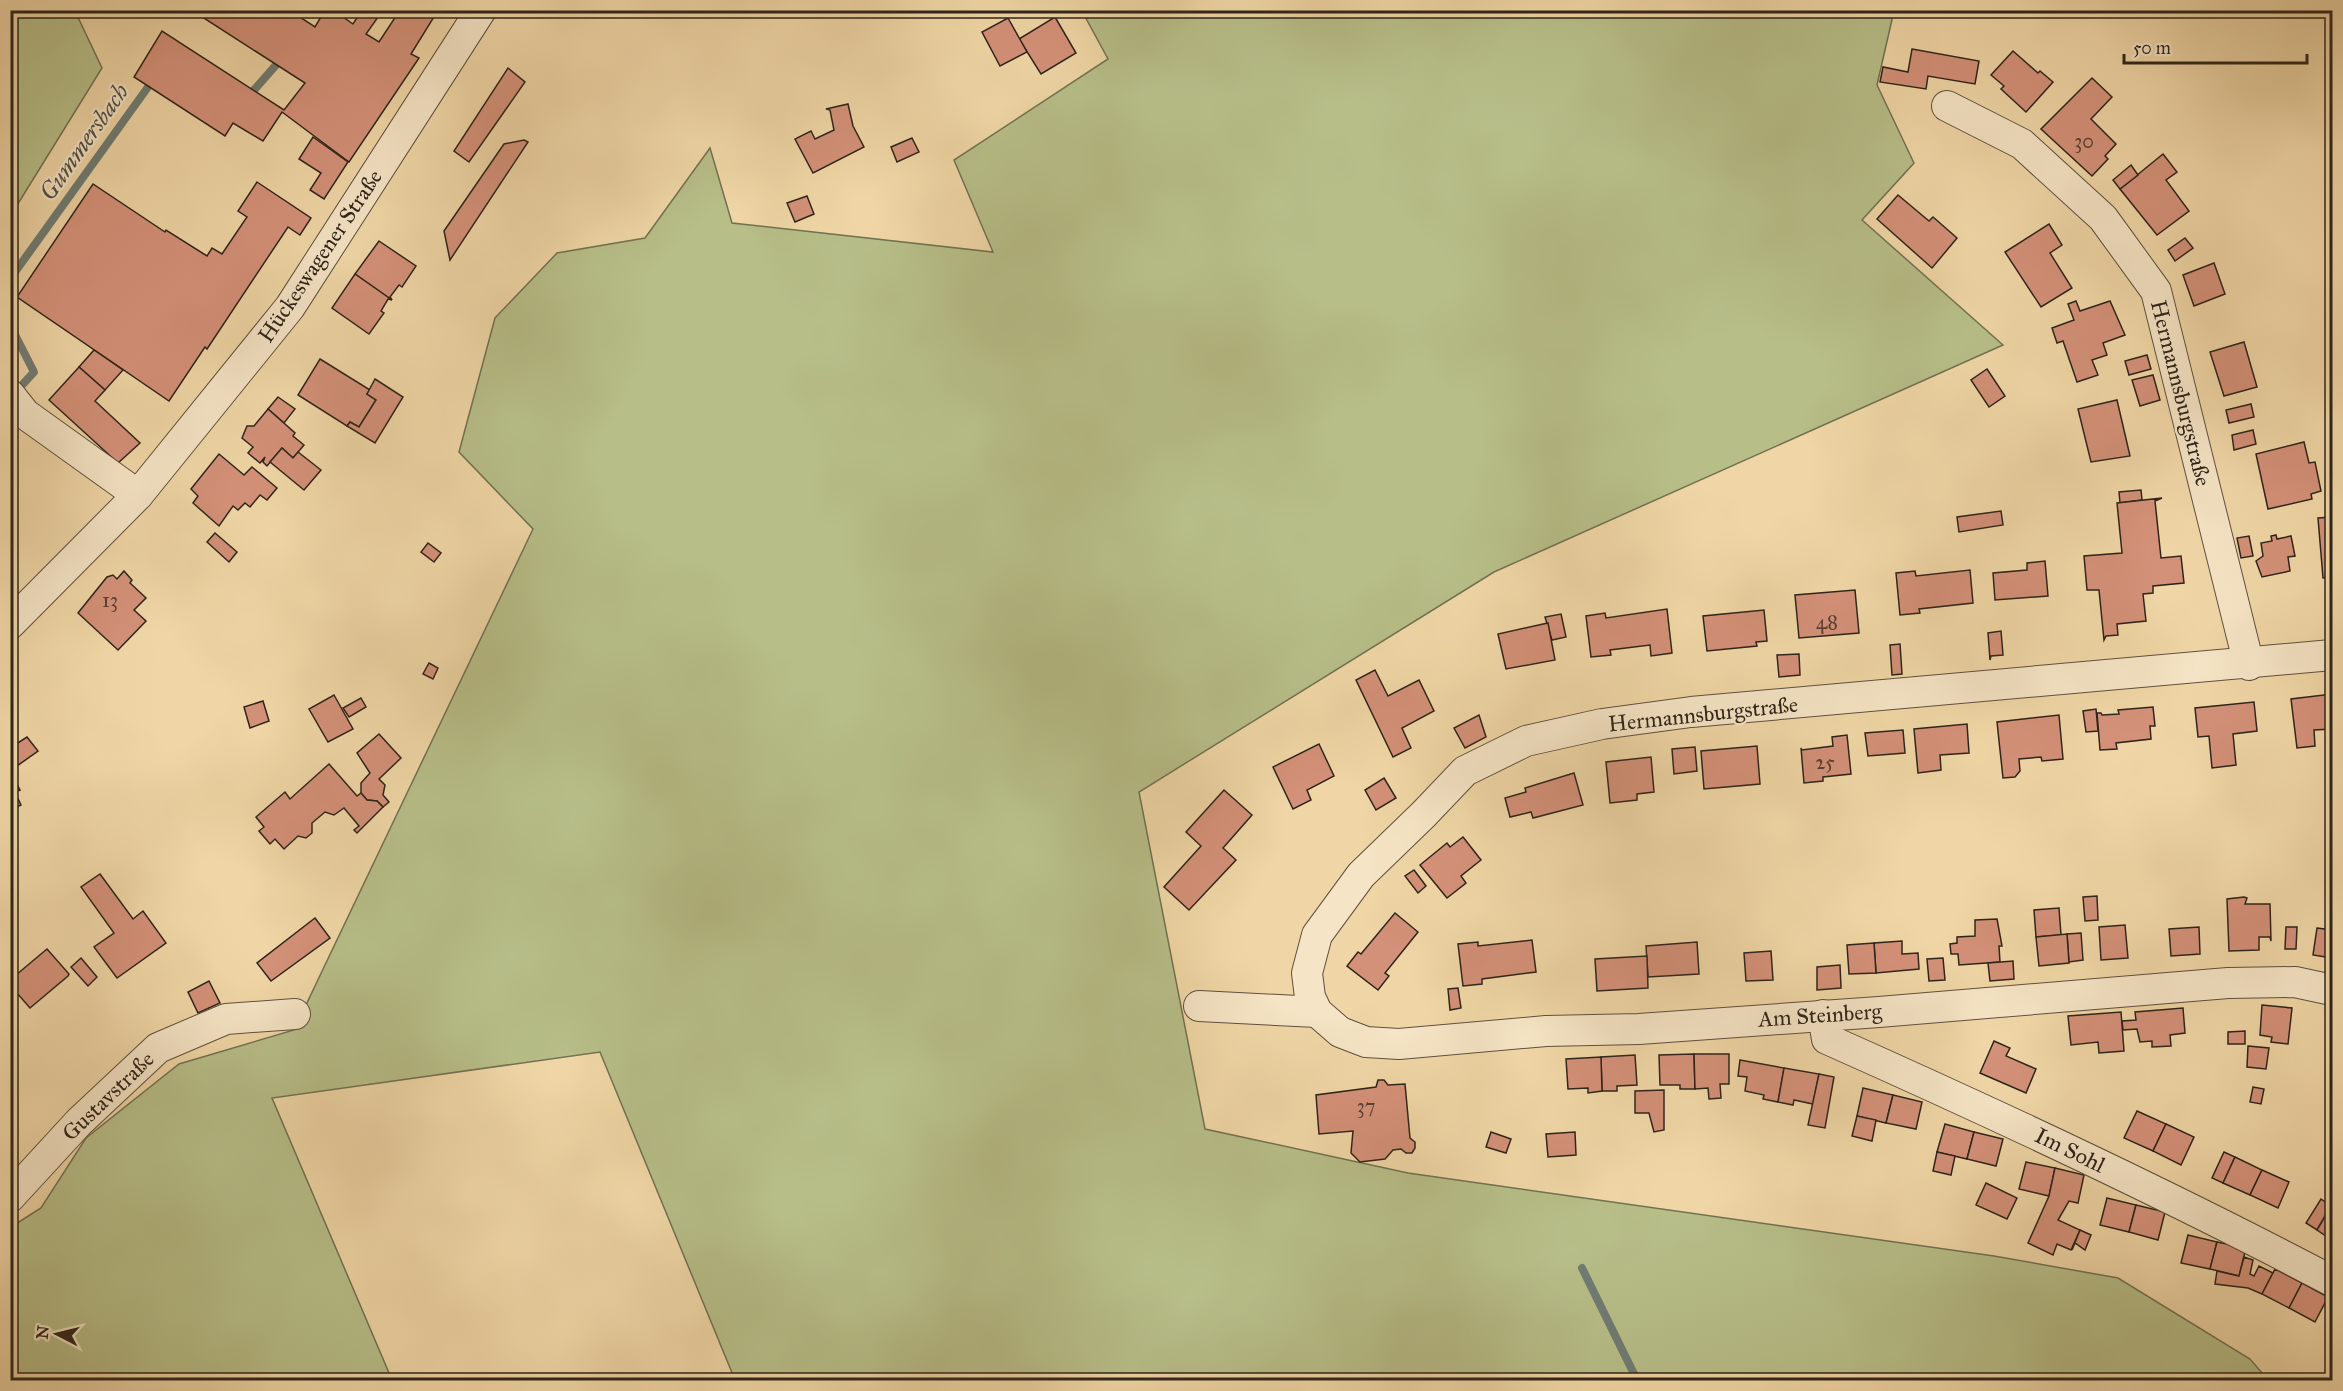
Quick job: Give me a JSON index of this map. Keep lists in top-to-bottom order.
{
  "streets": {
    "street": [
      "Hückeswagener Straße",
      "Hermannsburgstraße",
      "Am Steinberg",
      "Gustavstraße",
      "Im Sohl"
    ]
  },
  "crossings": [
    ["Hermannsburgstraße", "Am Steinberg"],
    ["Am Steinberg", "Im Sohl"]
  ],
  "water": ["Gummersbach"],
  "house_numbers": [
    "30",
    "13",
    "48",
    "25",
    "37"
  ],
  "scale_bar": "50 m",
  "north": "left"
}
